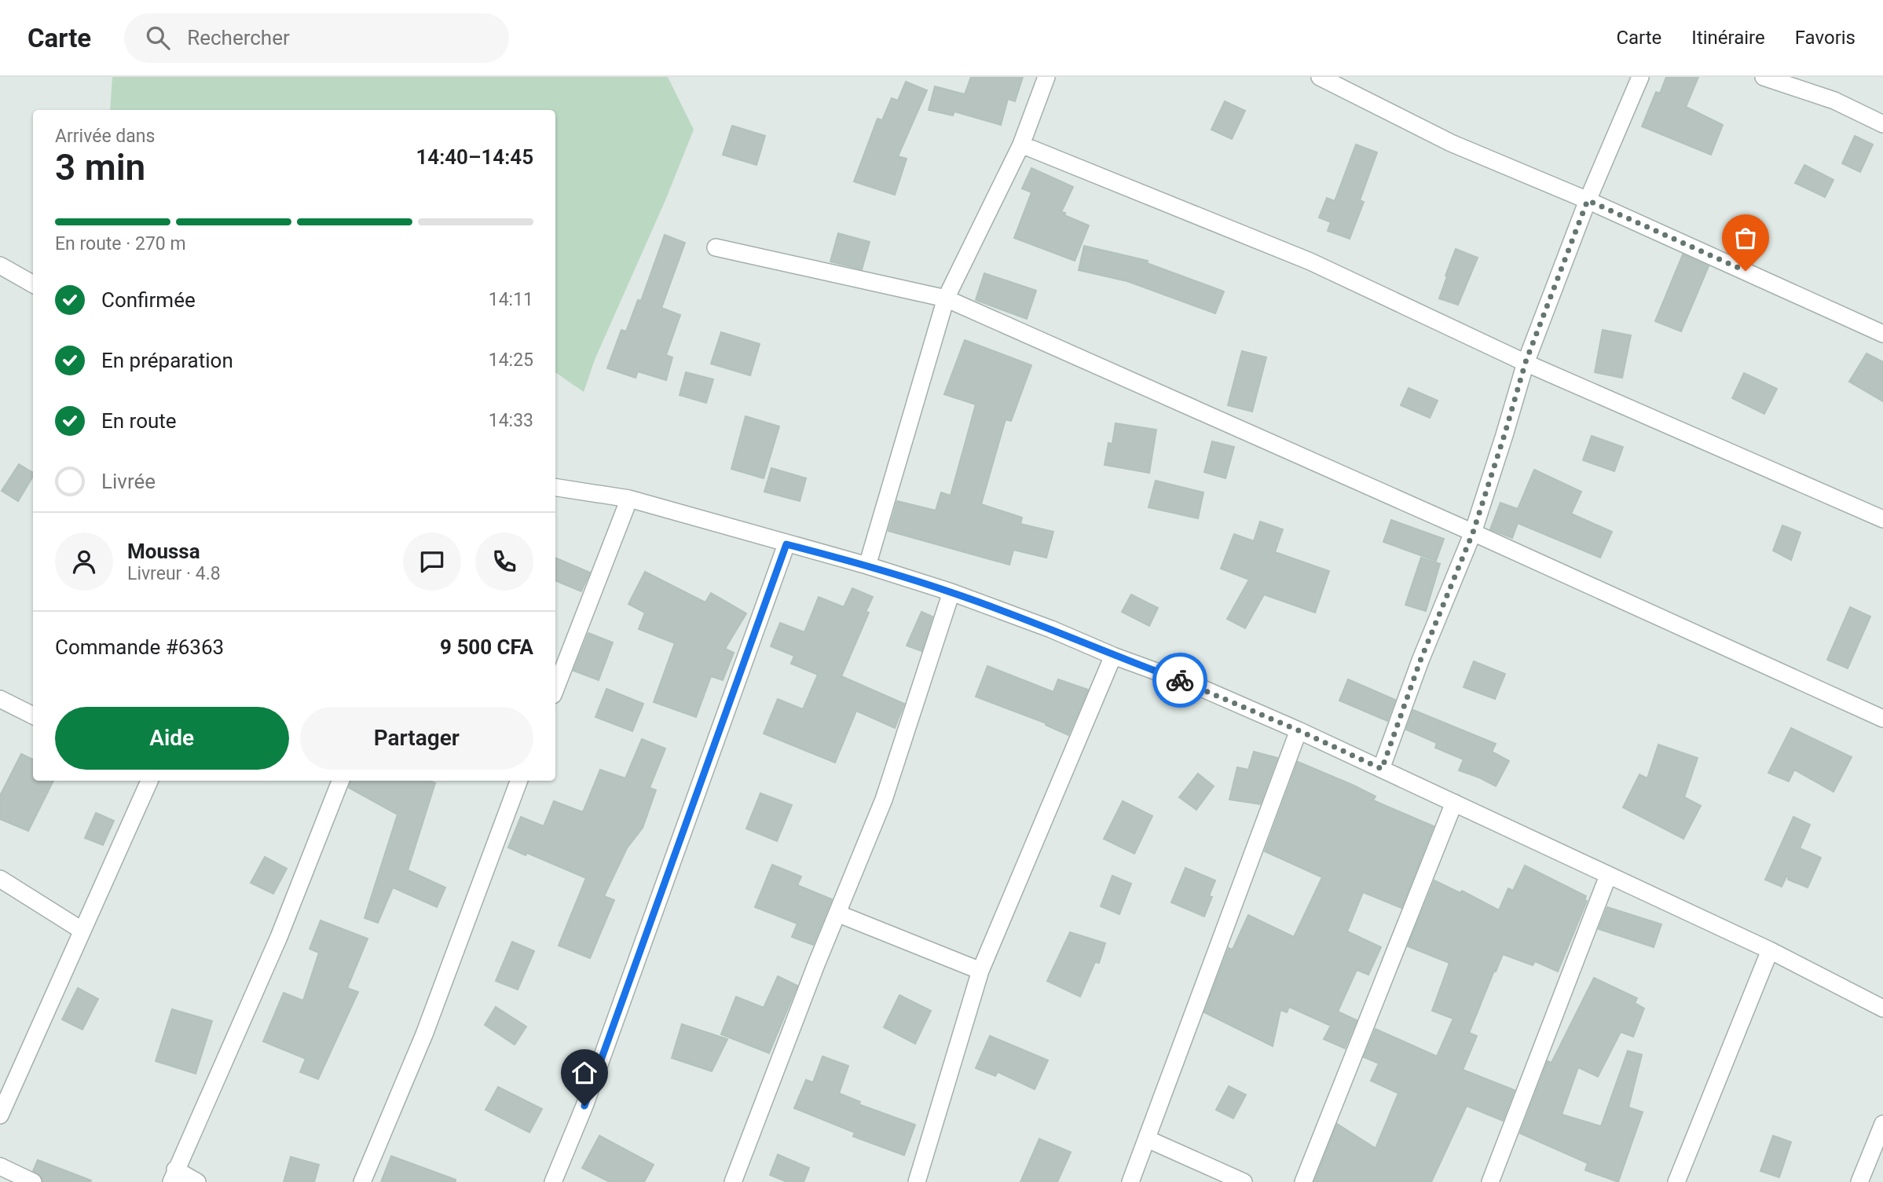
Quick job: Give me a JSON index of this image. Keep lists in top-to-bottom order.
{
  "page": {
    "header": "Carte",
    "search": "Rechercher",
    "nav": ["Carte", "Itinéraire", "Favoris"],
    "heading": ["3 min", "Arrivée dans", "14:40–14:45"],
    "panel": [
      "Moussa",
      "Livreur · 4.8",
      "Commande #6363",
      "9 500 CFA"
    ],
    "bar": "En route · 270 m",
    "list": [
      ["Confirmée", "14:11"],
      ["En préparation", "14:25"],
      ["En route", "14:33"],
      "Livrée"
    ],
    "buttons": ["Aide", "Partager"]
  }
}
